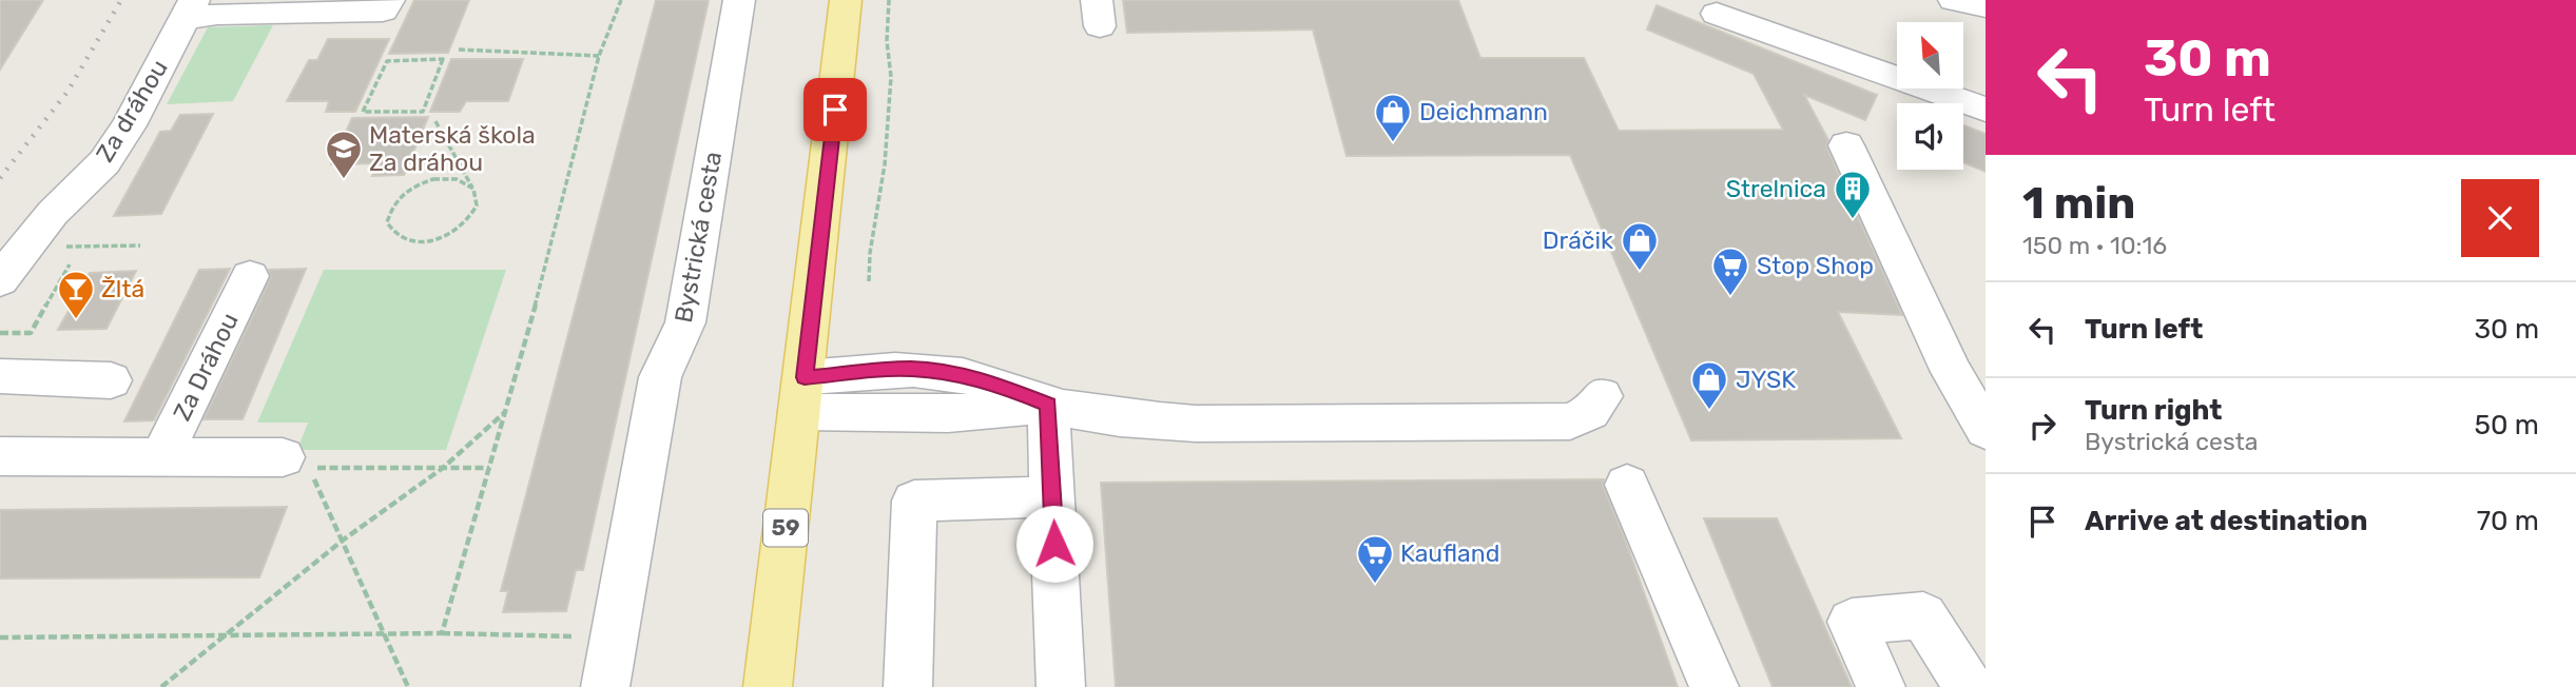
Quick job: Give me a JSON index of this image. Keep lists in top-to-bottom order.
{
  "streets": {
    "main road": ["59"],
    "street": ["Za dráhou", "Bystrická cesta", "Za Dráhou"]
  },
  "places": {
    "shop": ["Deichmann", "Dráčik", "JYSK"],
    "school or university": ["Materská škola Za dráhou"],
    "building": ["Strelnica"],
    "supermarket": ["Stop Shop", "Kaufland"],
    "bar": ["Žltá"]
  },
  "north": "top left",
  "page": {
    "turn": ["30 m", "Turn left"],
    "heading": ["1 min", "150 m · 10:16"],
    "list": [
      {
        "name": "Turn left",
        "value": "30 m"
      },
      {
        "name": "Turn right",
        "note": "Bystrická cesta",
        "value": "50 m"
      },
      {
        "name": "Arrive at destination",
        "value": "70 m"
      }
    ]
  }
}
